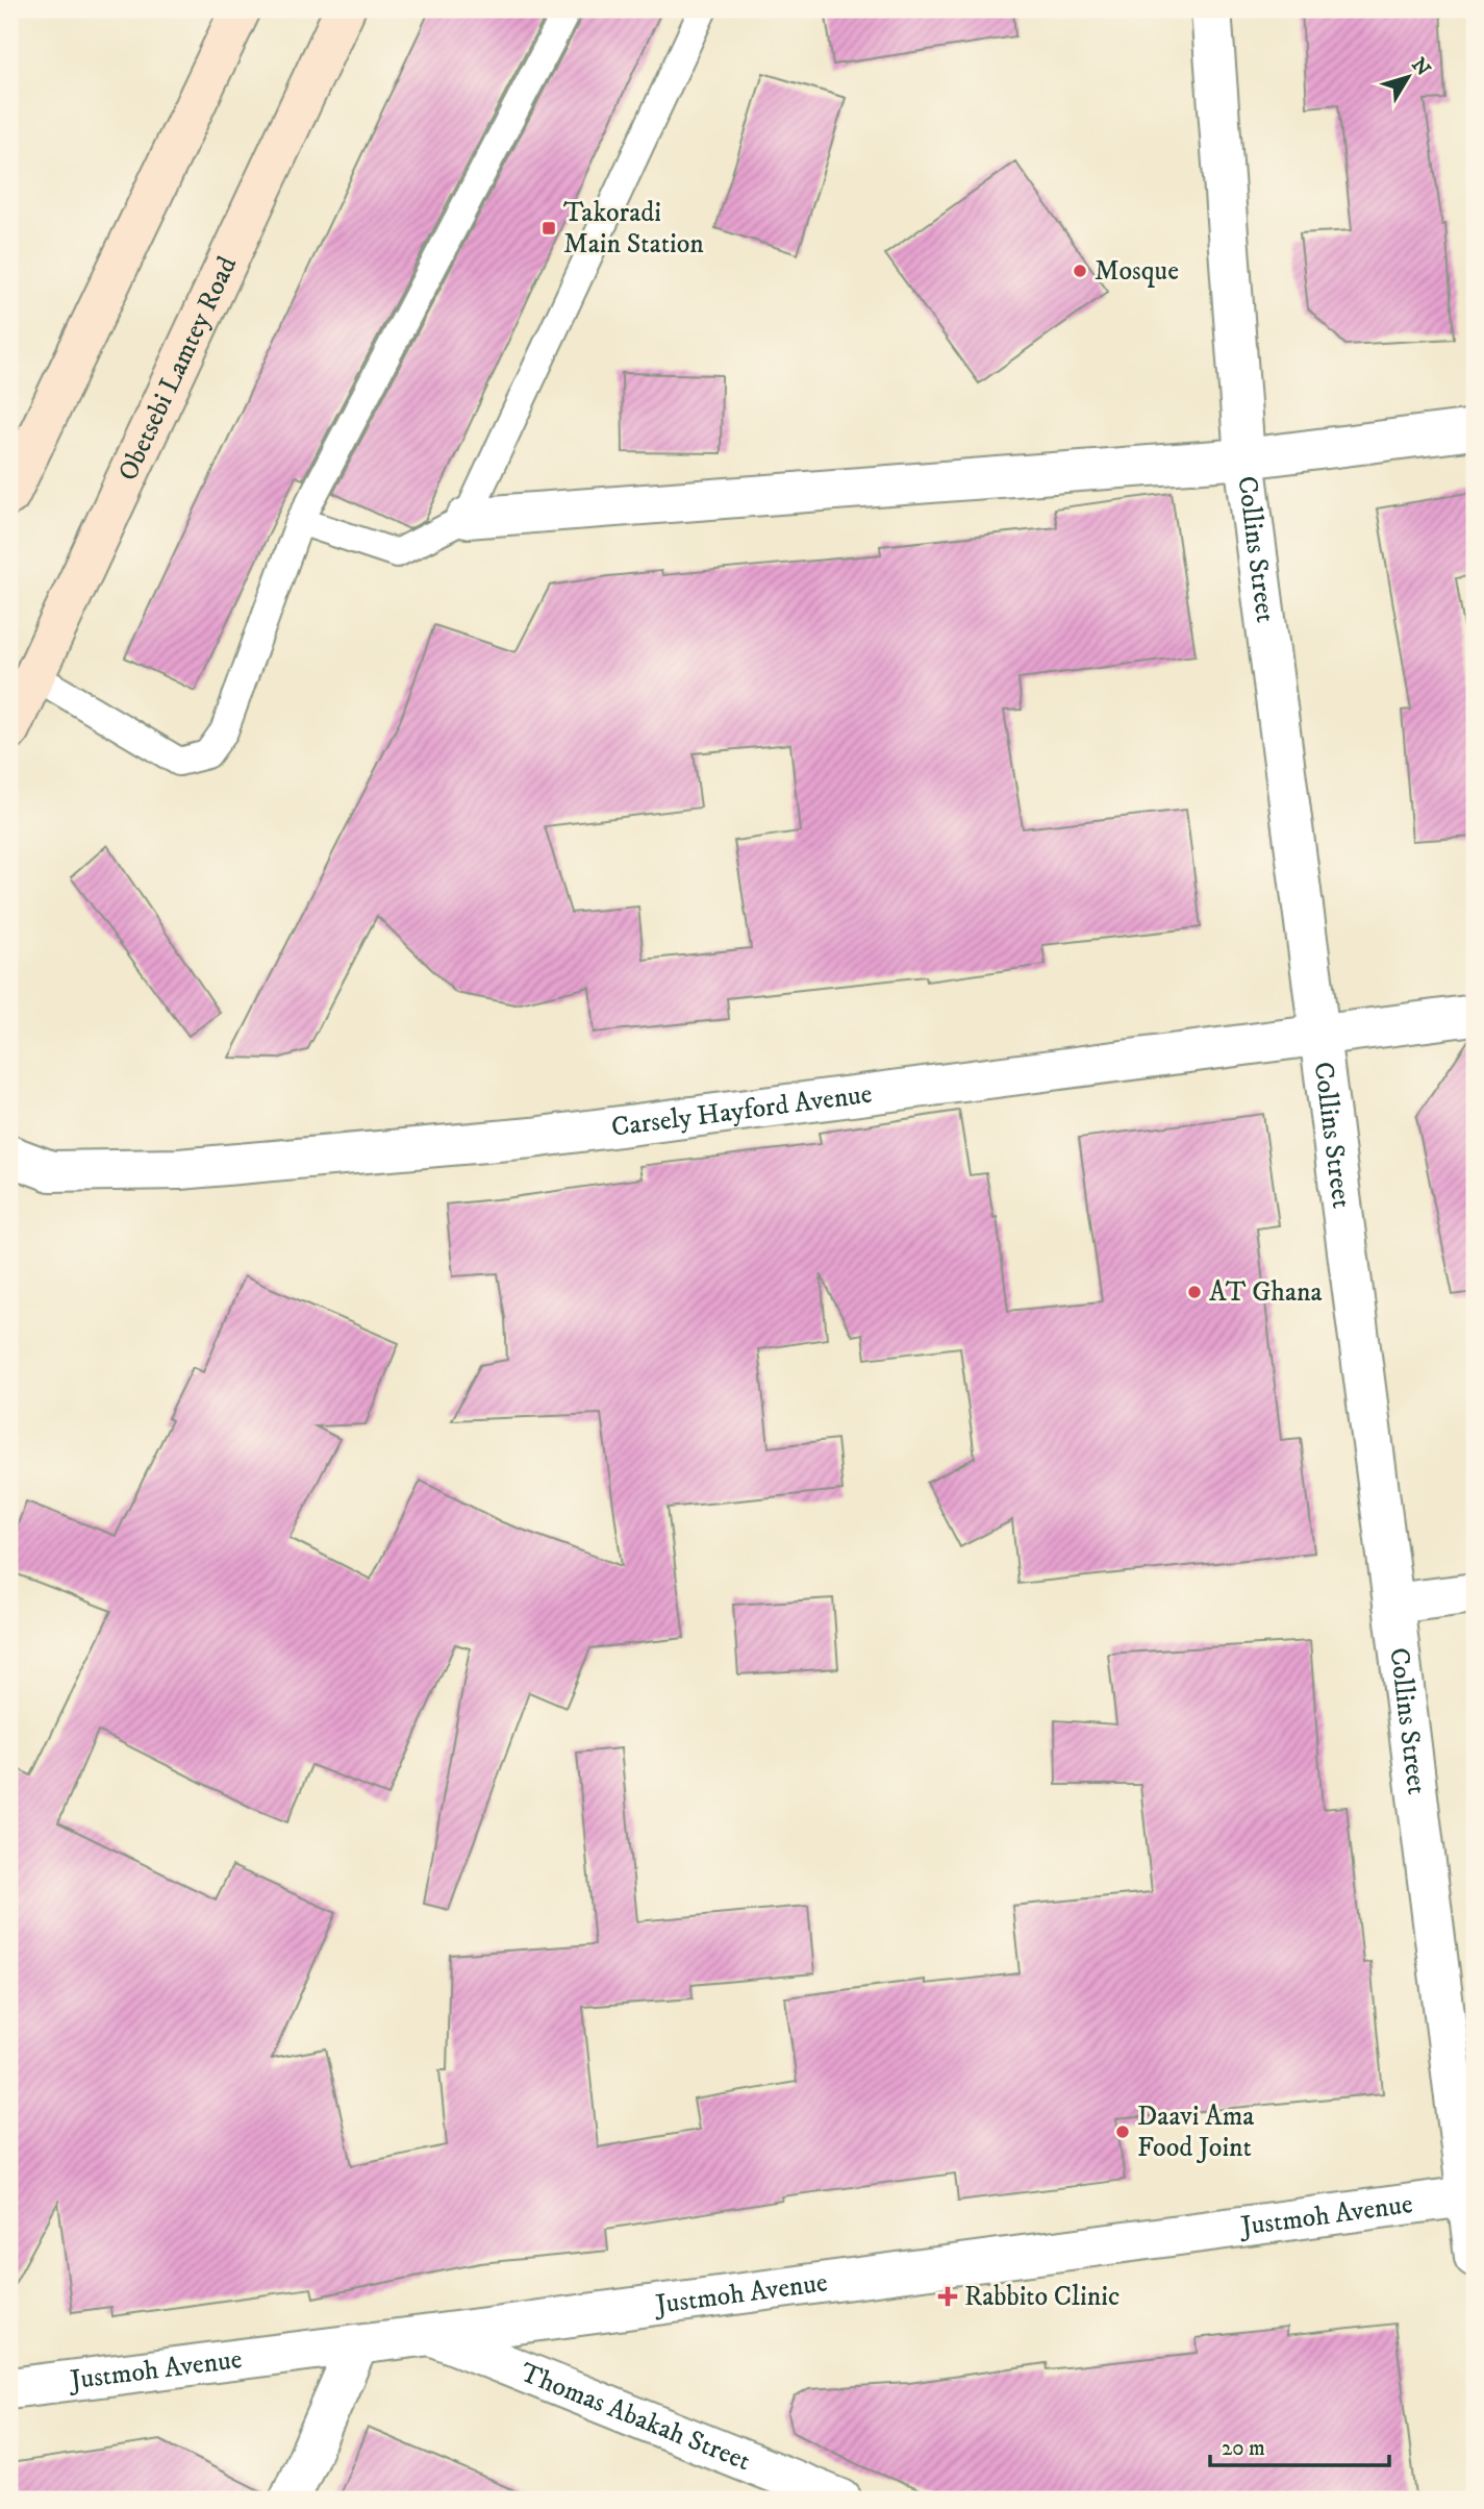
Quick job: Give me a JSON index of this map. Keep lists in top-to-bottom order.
{
  "streets": {
    "main road": ["Obetsebi Lamtey Road"],
    "street": [
      "Collins Street",
      "Carsely Hayford Avenue",
      "Justmoh Avenue",
      "Thomas Abakah Street"
    ]
  },
  "crossings": [
    ["Collins Street", "Carsely Hayford Avenue"],
    ["Collins Street", "Justmoh Avenue"],
    ["Justmoh Avenue", "Thomas Abakah Street"]
  ],
  "places": {
    "transit": ["Takoradi Main Station"],
    "other": ["Mosque", "AT Ghana", "Daavi Ama Food Joint"],
    "health": ["Rabbito Clinic"]
  },
  "scale_bar": "20 m",
  "north": "top right"
}
